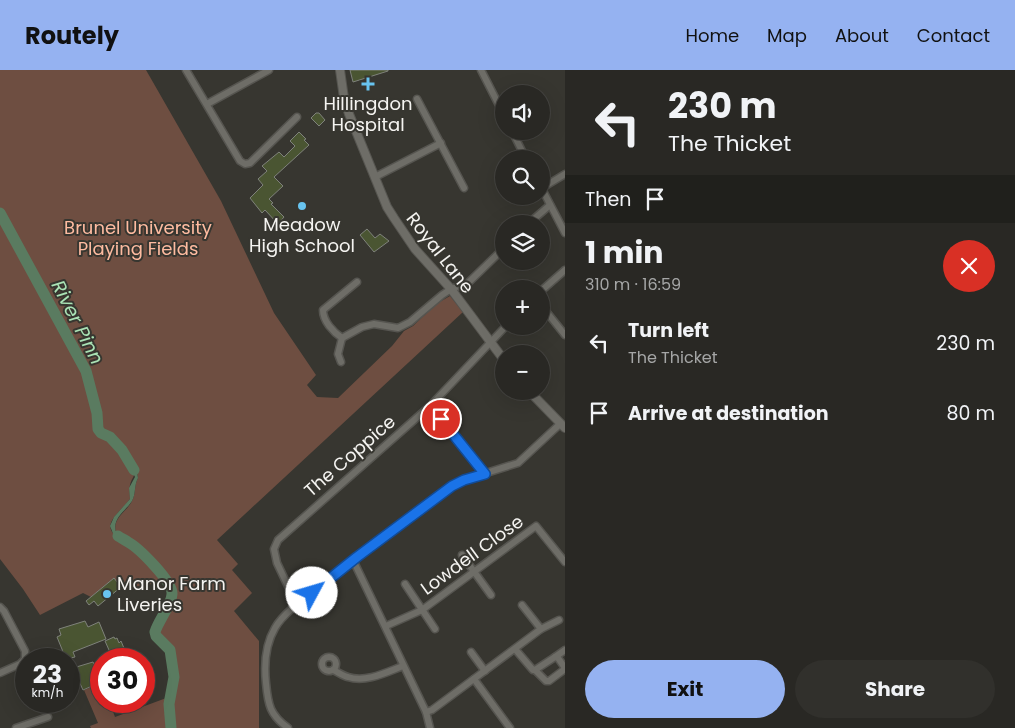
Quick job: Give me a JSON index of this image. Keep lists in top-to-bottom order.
{
  "streets": {
    "street": ["Royal Lane", "The Coppice", "Lowdell Close"]
  },
  "crossings": [
    ["Royal Lane", "The Coppice"]
  ],
  "water": ["River Pinn"],
  "parks": ["Brunel University Playing Fields"],
  "places": {
    "health": ["Hillingdon Hospital"],
    "other": ["Meadow High School", "Manor Farm Liveries"]
  },
  "page": {
    "header": "Routely",
    "nav": [
      "Home",
      "Map",
      "About",
      "Contact"
    ],
    "turn": ["230 m", "The Thicket"],
    "map_buttons": ["+", "−"],
    "then": "Then",
    "heading": ["1 min", "310 m · 16:59"],
    "list": [
      {
        "name": "Turn left",
        "note": "The Thicket",
        "value": "230 m"
      },
      {
        "name": "Arrive at destination",
        "value": "80 m"
      }
    ],
    "speed": "23 km/h",
    "limit": "30",
    "buttons": ["Exit", "Share"]
  }
}
